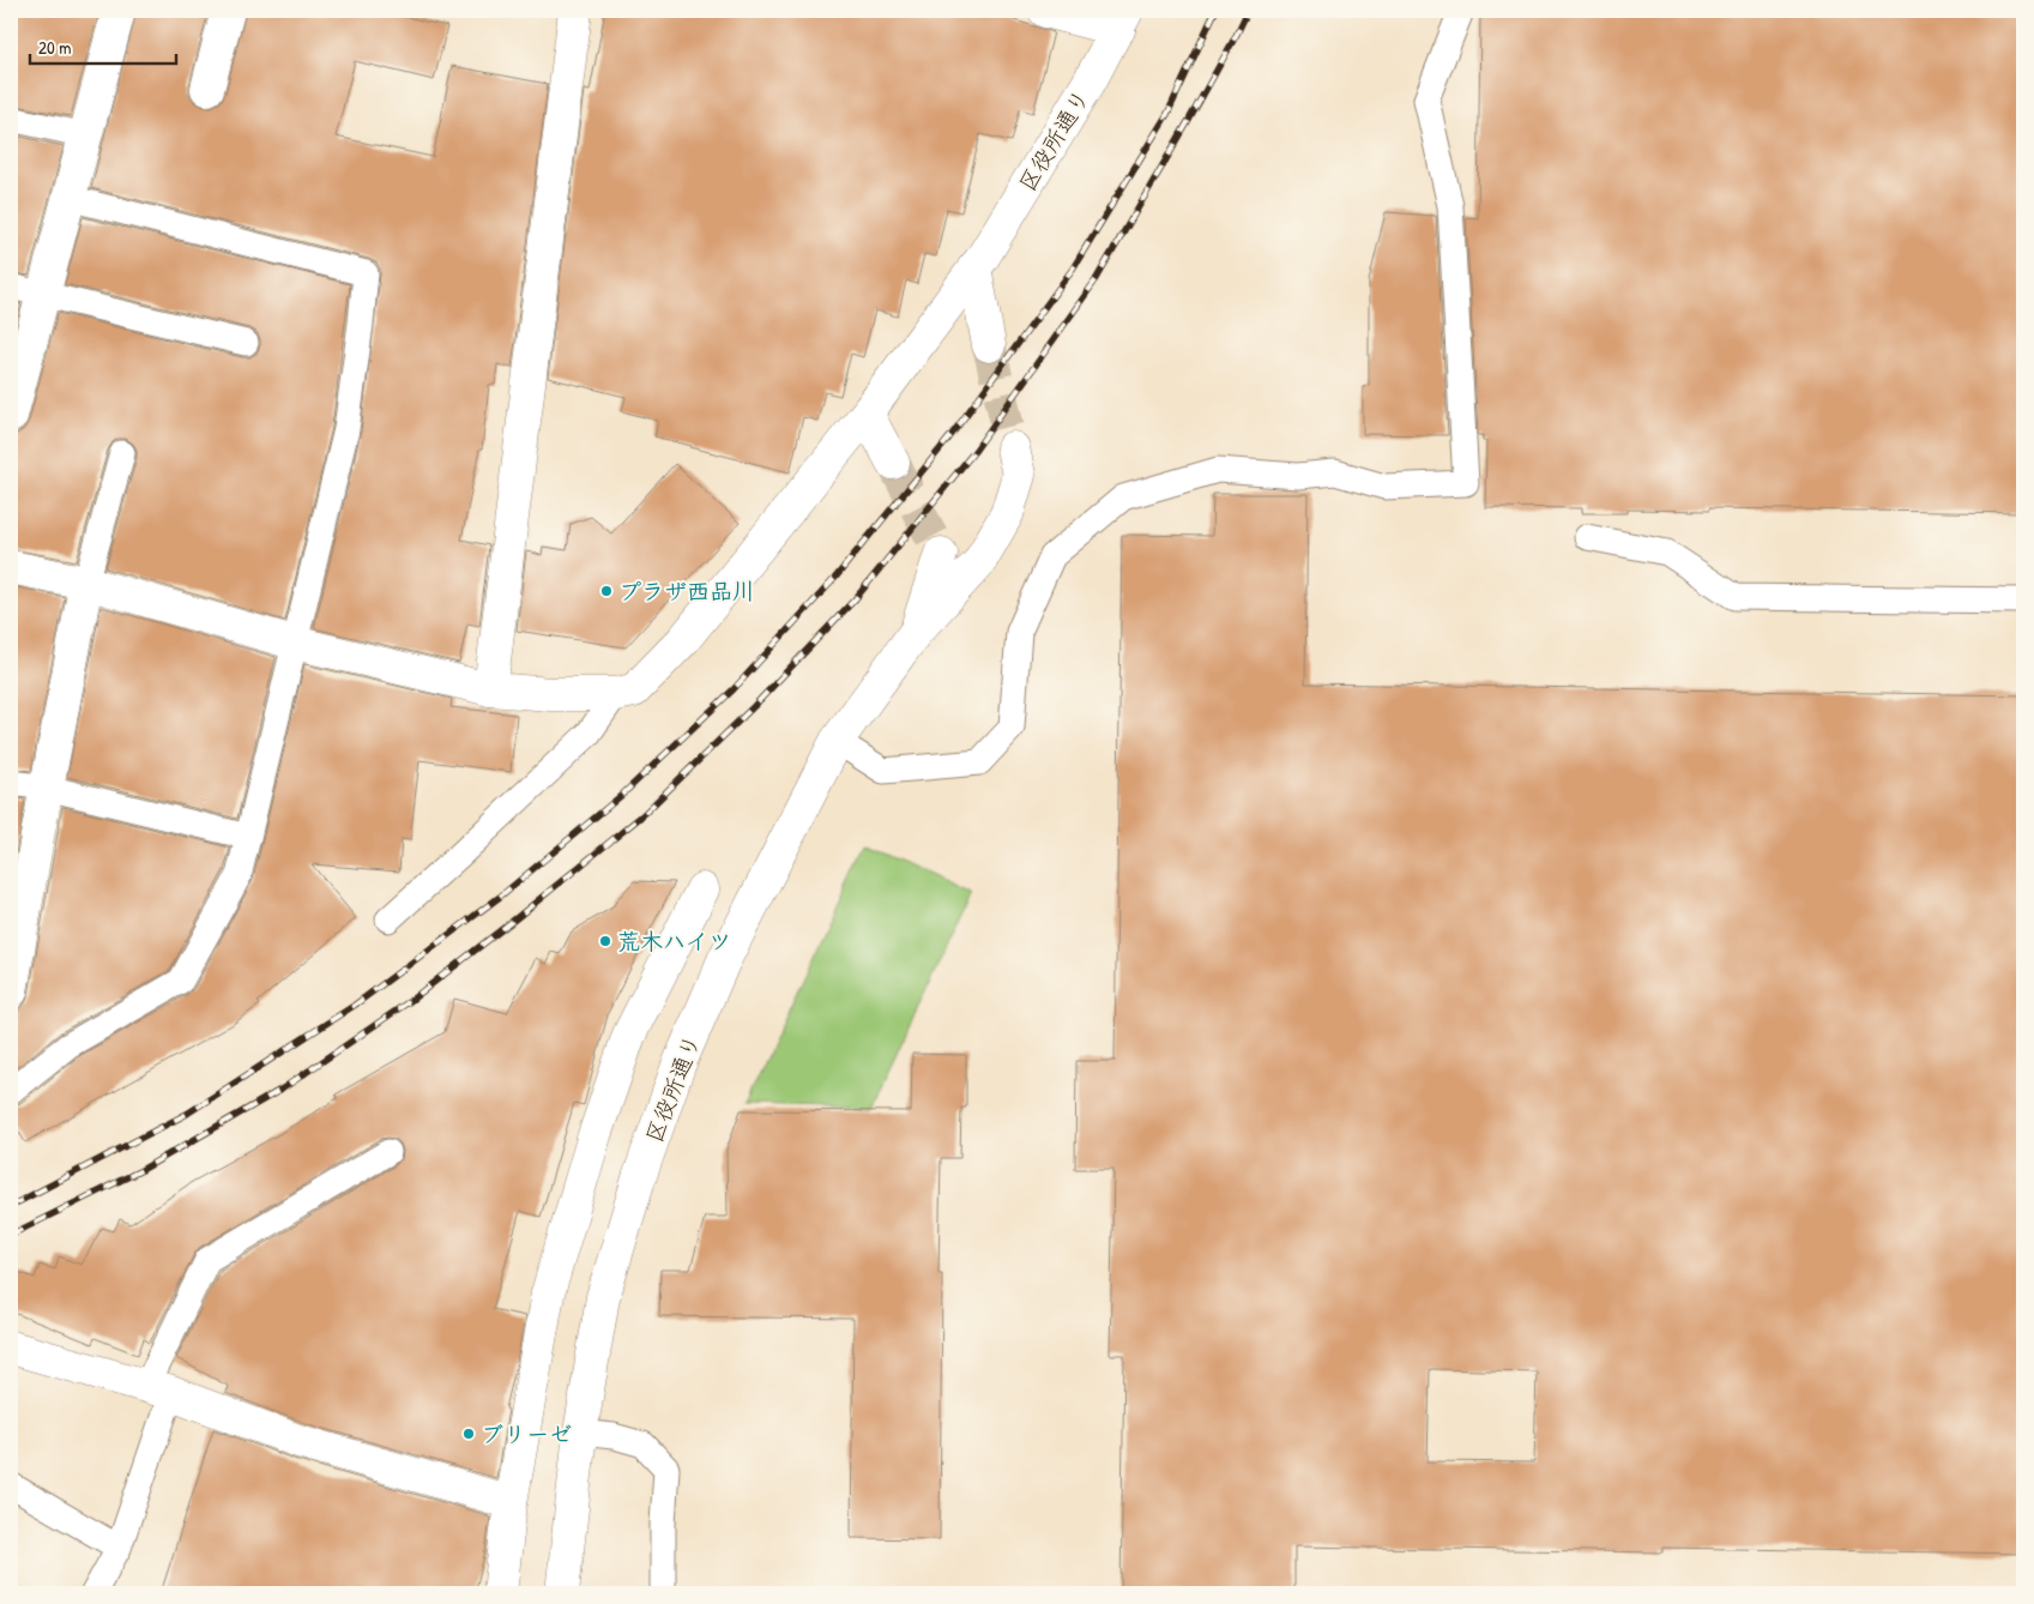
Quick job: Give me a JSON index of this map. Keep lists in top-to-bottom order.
{
  "streets": {
    "street": ["区役所通り"]
  },
  "places": ["プラザ西品川", "荒木ハイツ", "ブリーゼ"],
  "scale_bar": "20 m"
}
